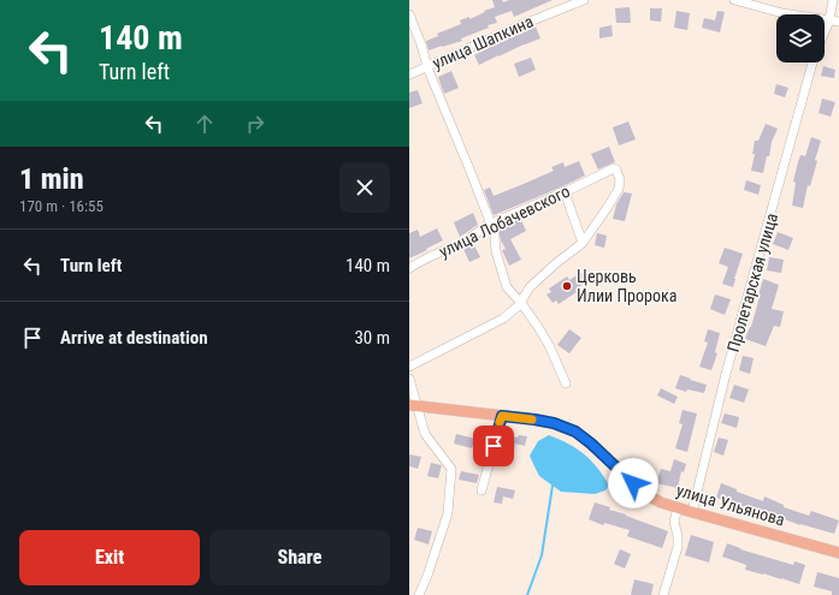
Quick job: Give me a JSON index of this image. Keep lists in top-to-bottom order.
{
  "streets": {
    "main road": ["улица Ульянова"],
    "street": ["улица Шапкина", "улица Лобачевского", "Пролетарская улица"]
  },
  "crossings": [
    ["Пролетарская улица", "улица Ульянова"]
  ],
  "places": ["Церковь Илии Пророка"],
  "page": {
    "turn": ["140 m", "Turn left"],
    "heading": ["1 min", "170 m · 16:55"],
    "list": [
      {
        "name": "Turn left",
        "value": "140 m"
      },
      {
        "name": "Arrive at destination",
        "value": "30 m"
      }
    ],
    "buttons": ["Exit", "Share"]
  }
}
